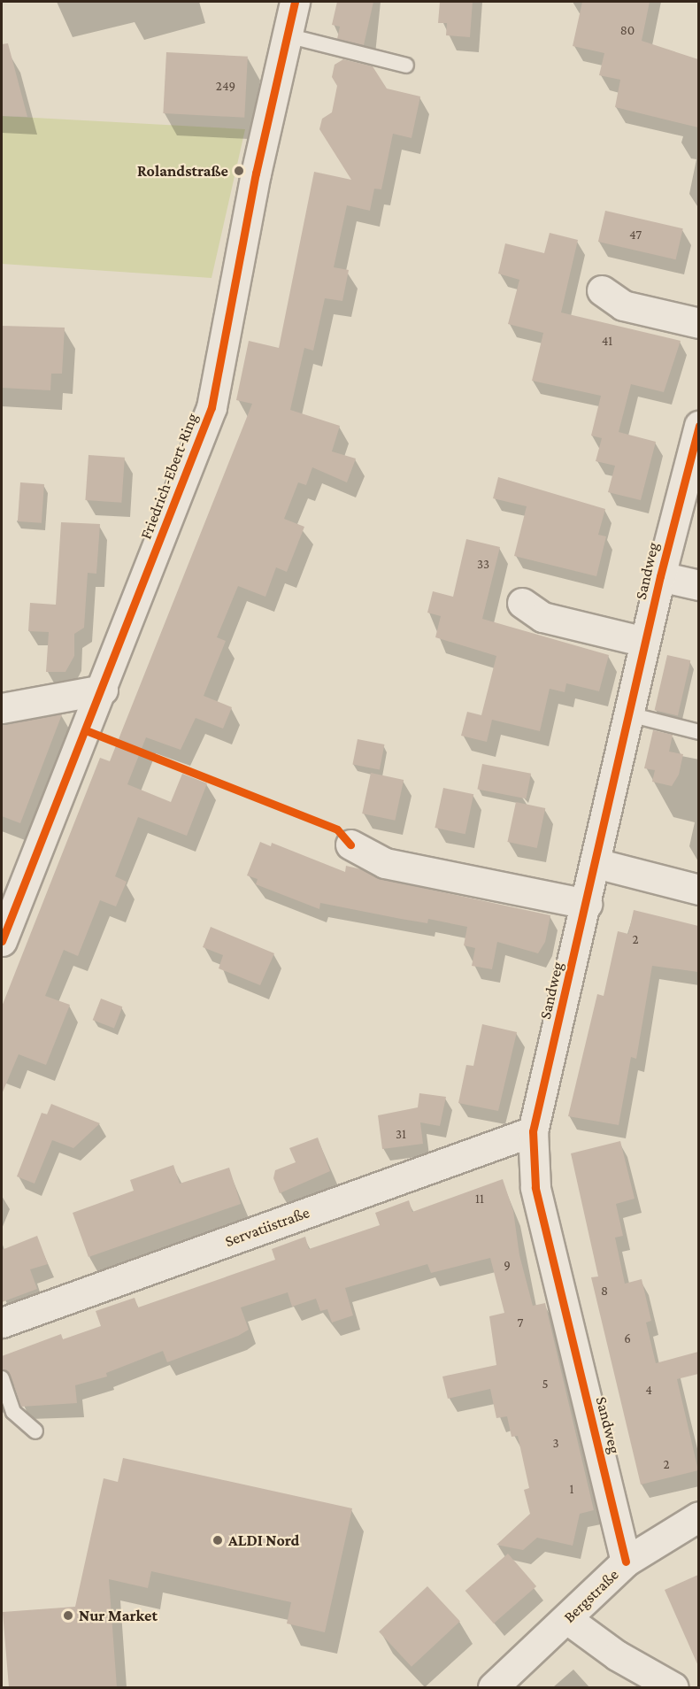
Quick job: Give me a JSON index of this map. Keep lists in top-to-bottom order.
{
  "streets": {
    "street": [
      "Friedrich-Ebert-Ring",
      "Sandweg",
      "Servatiistraße",
      "Bergstraße"
    ]
  },
  "crossings": [
    ["Sandweg", "Servatiistraße"],
    ["Sandweg", "Bergstraße"]
  ],
  "places": ["Rolandstraße", "ALDI Nord", "Nur Market"],
  "house_numbers": [
    "80",
    "249",
    "47",
    "41",
    "33",
    "2",
    "31",
    "11",
    "9",
    "8",
    "7",
    "6",
    "5",
    "4",
    "3",
    "2",
    "1"
  ]
}
